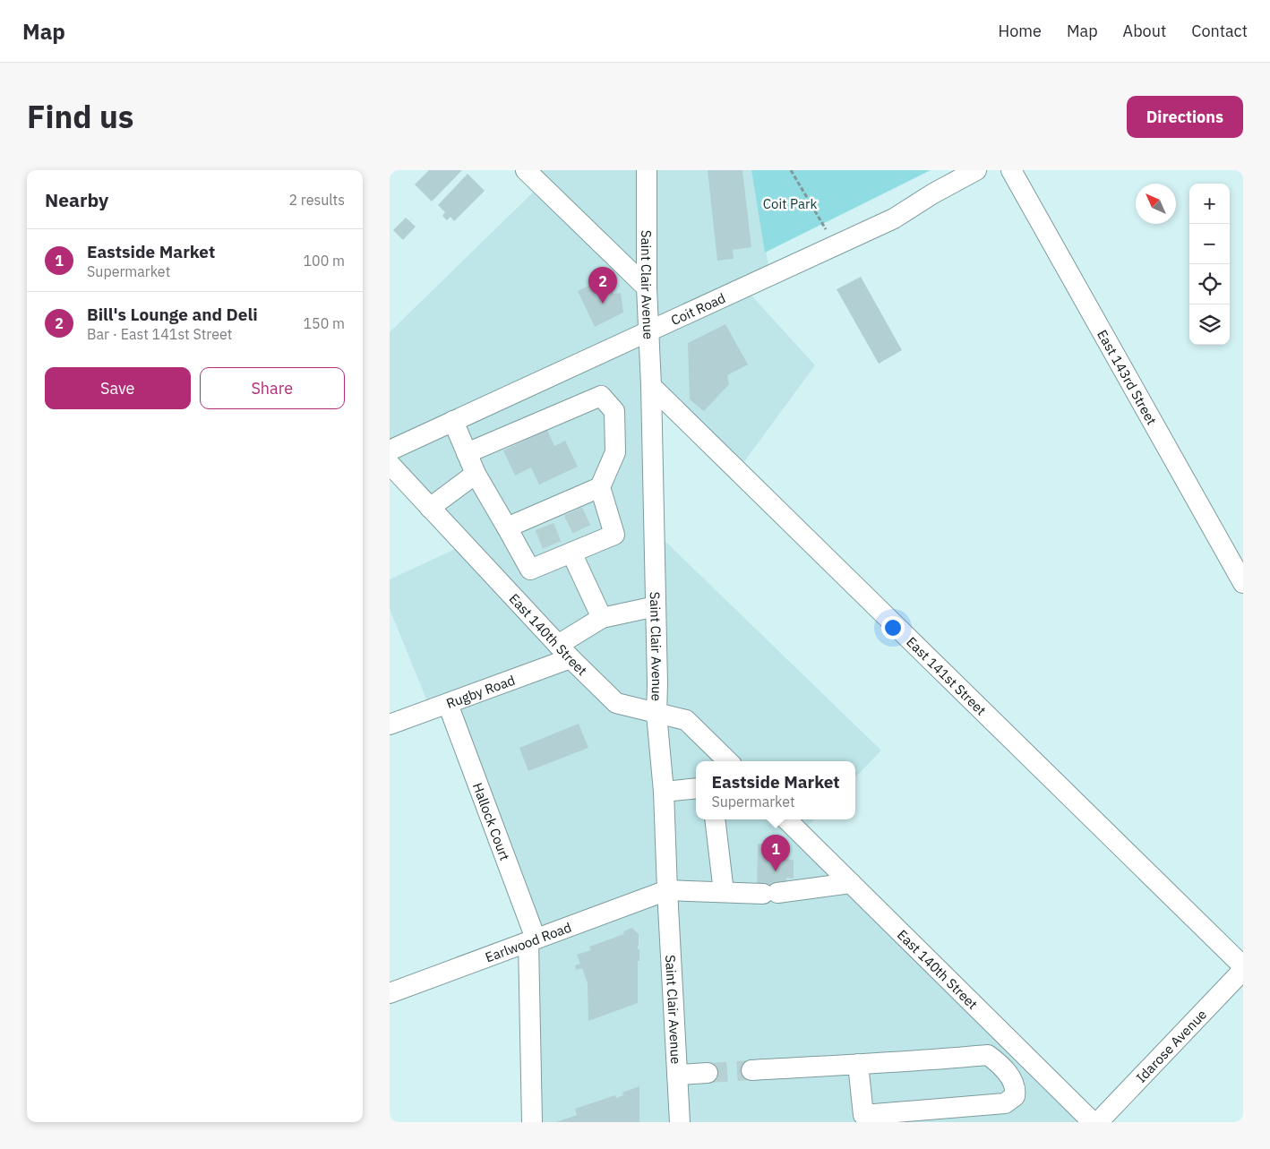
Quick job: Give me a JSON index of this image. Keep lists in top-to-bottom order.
{
  "streets": {
    "street": [
      "Saint Clair Avenue",
      "Coit Road",
      "East 143rd Street",
      "East 140th Street",
      "East 141st Street",
      "Rugby Road",
      "Hallock Court",
      "Earlwood Road",
      "Idarose Avenue"
    ]
  },
  "crossings": [
    ["Saint Clair Avenue", "Coit Road"],
    ["Saint Clair Avenue", "East 140th Street"],
    ["Saint Clair Avenue", "East 141st Street"],
    ["Saint Clair Avenue", "Rugby Road"],
    ["Saint Clair Avenue", "Earlwood Road"],
    ["East 140th Street", "Rugby Road"],
    ["Rugby Road", "Hallock Court"],
    ["Hallock Court", "Earlwood Road"]
  ],
  "parks": ["Coit Park"],
  "north": "top left",
  "page": {
    "header": "Map",
    "nav": [
      "Home",
      "Map",
      "About",
      "Contact"
    ],
    "title": "Find us",
    "buttons": [
      "Directions",
      ["Save", "Share"]
    ],
    "heading": ["Nearby", "2 results"],
    "map_buttons": ["+", "−"],
    "list": [
      {
        "mark": "1",
        "name": "Eastside Market",
        "note": "Supermarket",
        "value": "100 m"
      },
      {
        "mark": "2",
        "name": "Bill's Lounge and Deli",
        "note": "Bar · East 141st Street",
        "value": "150 m"
      }
    ],
    "pins": ["2", "1"],
    "popup": ["Eastside Market", "Supermarket"]
  }
}
